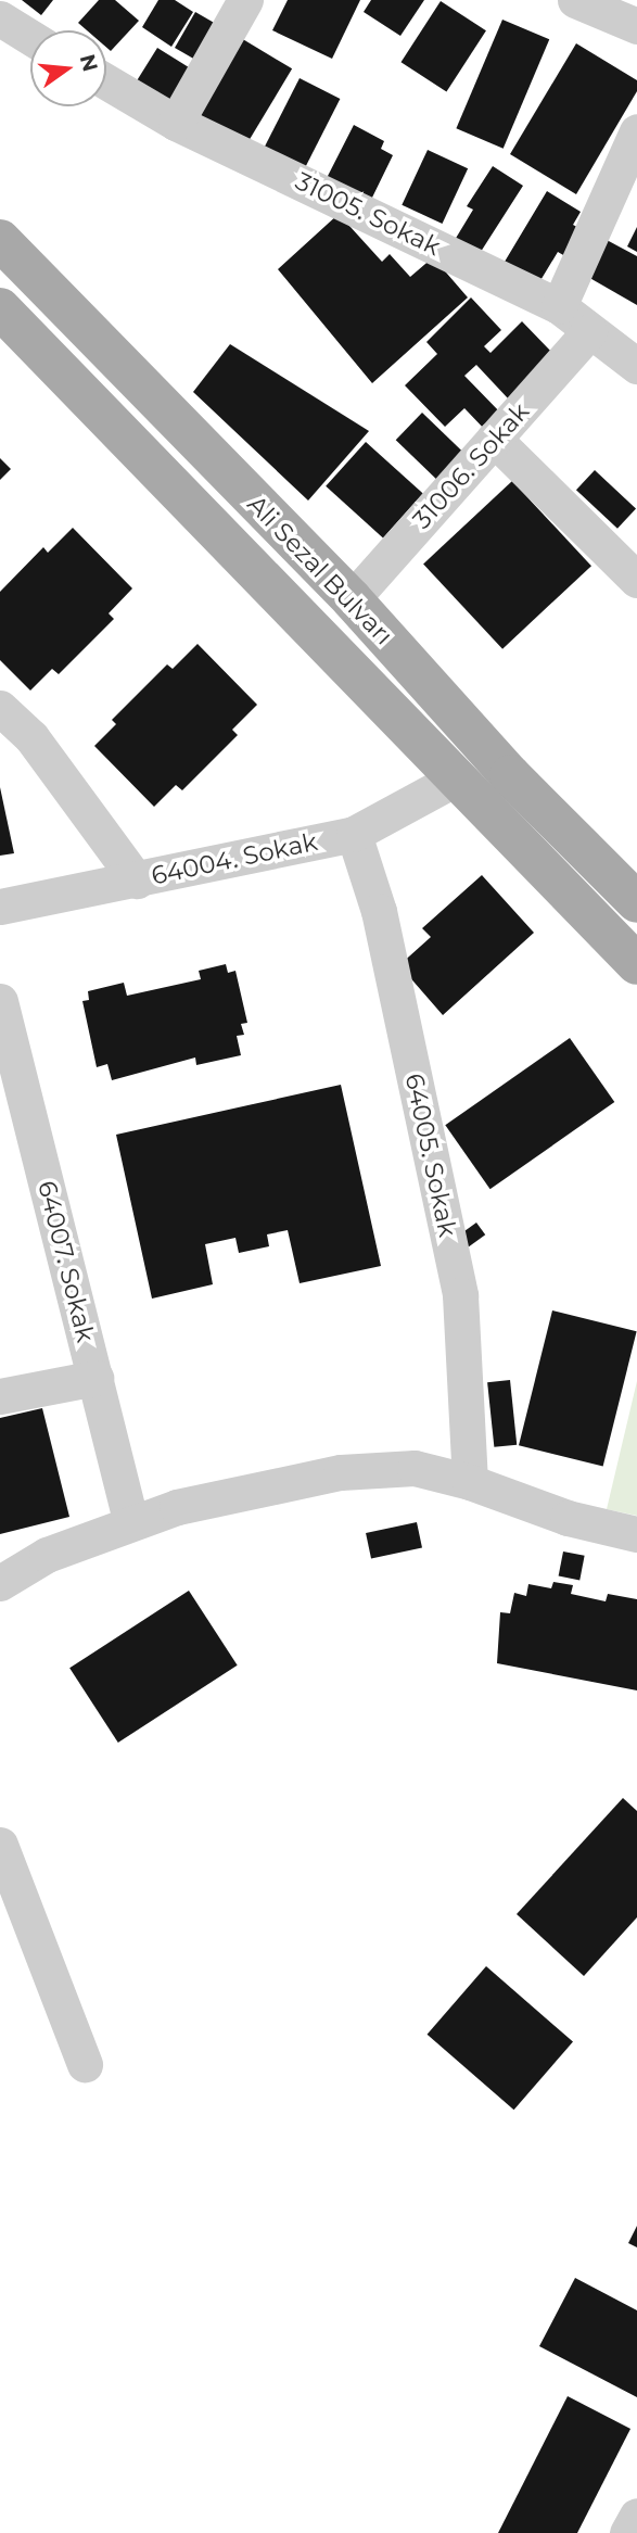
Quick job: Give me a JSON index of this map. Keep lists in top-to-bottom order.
{
  "streets": {
    "main road": ["Ali Sezal Bulvarı"],
    "street": [
      "31005. Sokak",
      "31006. Sokak",
      "64004. Sokak",
      "64005. Sokak",
      "64007. Sokak"
    ]
  },
  "crossings": [
    ["31005. Sokak", "31006. Sokak"],
    ["31006. Sokak", "Ali Sezal Bulvarı"],
    ["Ali Sezal Bulvarı", "64004. Sokak"],
    ["64004. Sokak", "64005. Sokak"]
  ],
  "north": "right"
}
